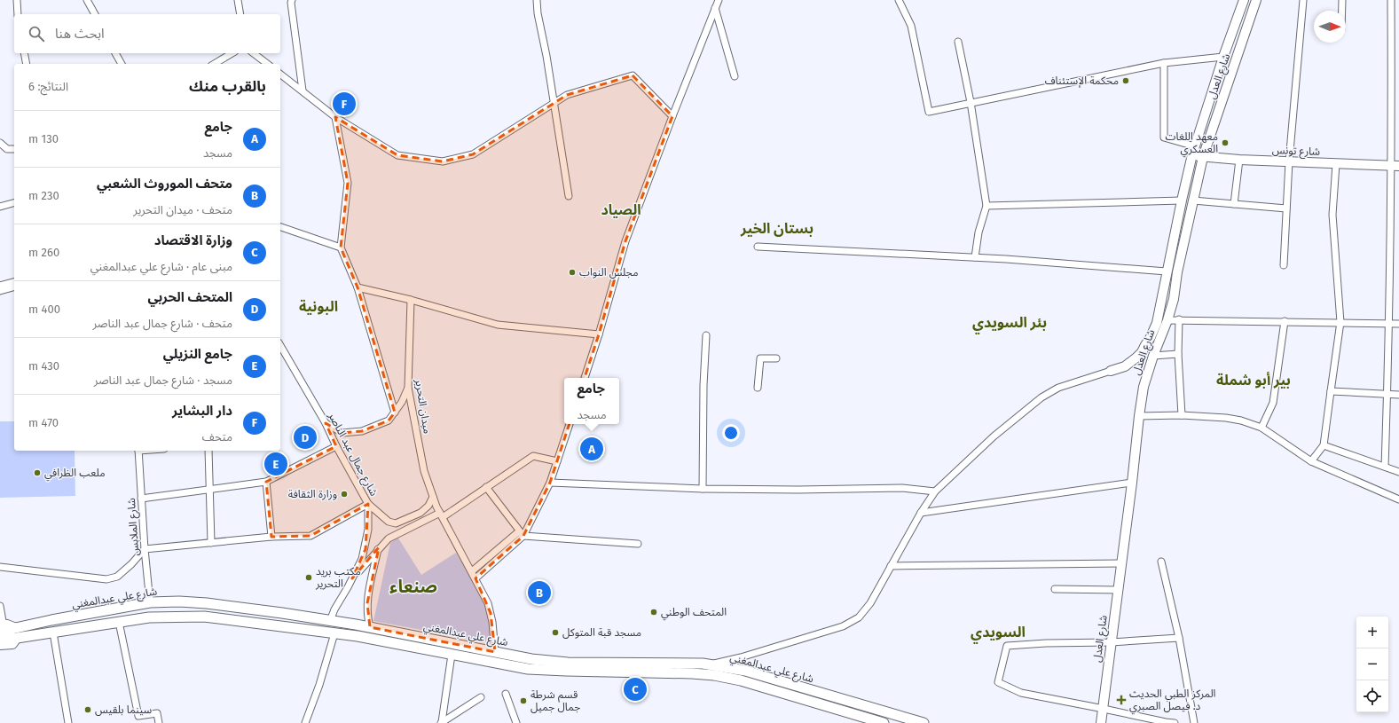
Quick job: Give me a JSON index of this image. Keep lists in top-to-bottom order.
{
  "streets": {
    "main road": ["شارع علي عبدالمغني"],
    "street": [
      "شارع العدل",
      "شارع تونس",
      "ميدان التحرير",
      "شارع جمال عبد الناصر",
      "شارع الملابس"
    ]
  },
  "crossings": [
    ["شارع العدل", "شارع تونس"],
    ["ميدان التحرير", "شارع علي عبدالمغني"],
    ["شارع جمال عبد الناصر", "شارع علي عبدالمغني"],
    ["شارع الملابس", "شارع علي عبدالمغني"]
  ],
  "districts": [
    "الصياد",
    "بستان الخير",
    "البونية",
    "بئر السويدي",
    "بير أبو شملة",
    "صنعاء",
    "السويدي"
  ],
  "places": {
    "other": [
      "محكمة الإستئناف",
      "معهد اللغات العسكري",
      "مجلس النواب",
      "ملعب الظرافي",
      "وزارة الثقافة",
      "مكتب بريد التحرير",
      "المتحف الوطني",
      "مسجد قبة المتوكل",
      "قسم شرطة جمال جميل",
      "سينما بلقيس"
    ],
    "health": ["المركز الطبي الحديث د. فيصل الصبري"]
  },
  "north": "right",
  "page": {
    "search": "ابحث هنا",
    "heading": ["بالقرب منك", "النتائج: 6"],
    "pins": [
      "F",
      "D",
      "A",
      "E",
      "B",
      "C"
    ],
    "list": [
      {
        "mark": "A",
        "name": "جامع",
        "note": "مسجد",
        "value": "130 m"
      },
      {
        "mark": "B",
        "name": "متحف الموروث الشعبي",
        "note": "متحف · ميدان التحرير",
        "value": "230 m"
      },
      {
        "mark": "C",
        "name": "وزارة الاقتصاد",
        "note": "مبنى عام · شارع علي عبدالمغني",
        "value": "260 m"
      },
      {
        "mark": "D",
        "name": "المتحف الحربي",
        "note": "متحف · شارع جمال عبد الناصر",
        "value": "400 m"
      },
      {
        "mark": "E",
        "name": "جامع النزيلي",
        "note": "مسجد · شارع جمال عبد الناصر",
        "value": "430 m"
      },
      {
        "mark": "F",
        "name": "دار البشاير",
        "note": "متحف",
        "value": "470 m"
      }
    ],
    "popup": ["جامع", "مسجد"],
    "map_buttons": ["+", "−"]
  }
}
